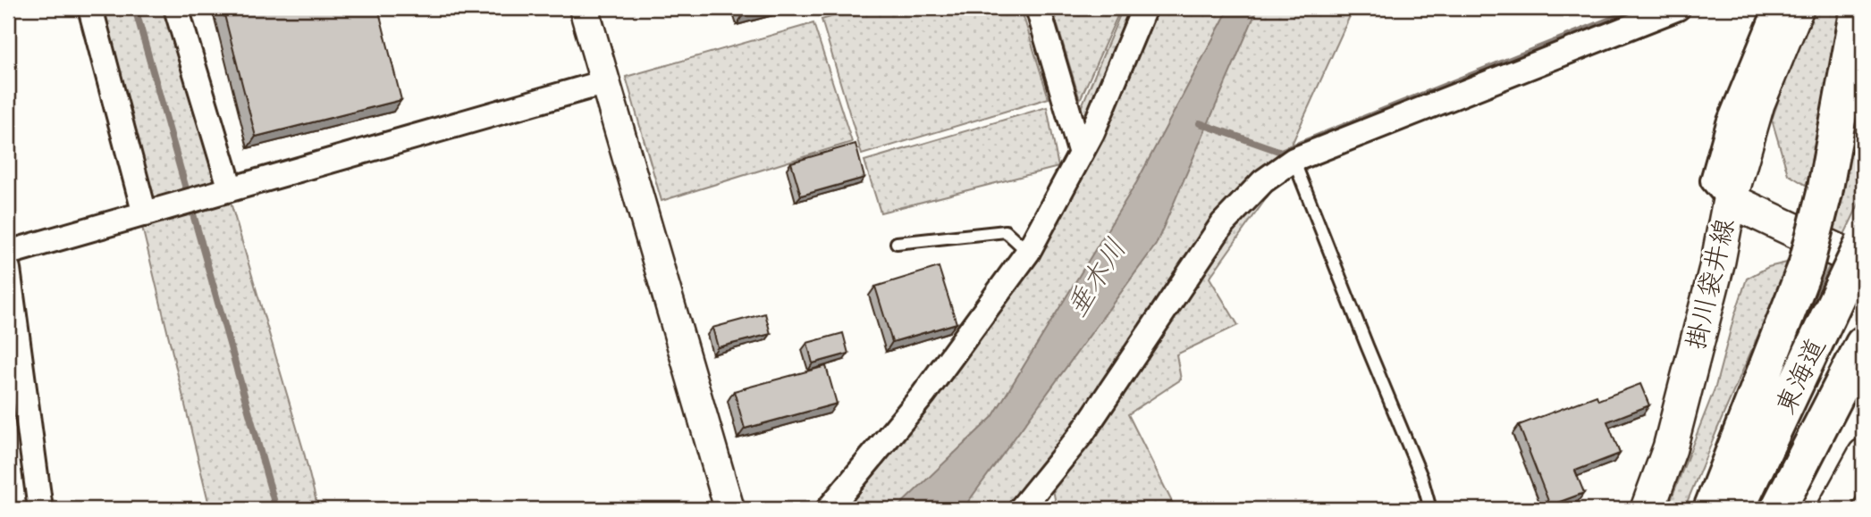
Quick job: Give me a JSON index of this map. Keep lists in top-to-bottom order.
{
  "streets": {
    "highway": ["東海道"],
    "main road": ["掛川袋井線"]
  },
  "crossings": [
    ["掛川袋井線", "東海道"]
  ],
  "water": ["垂木川"]
}
